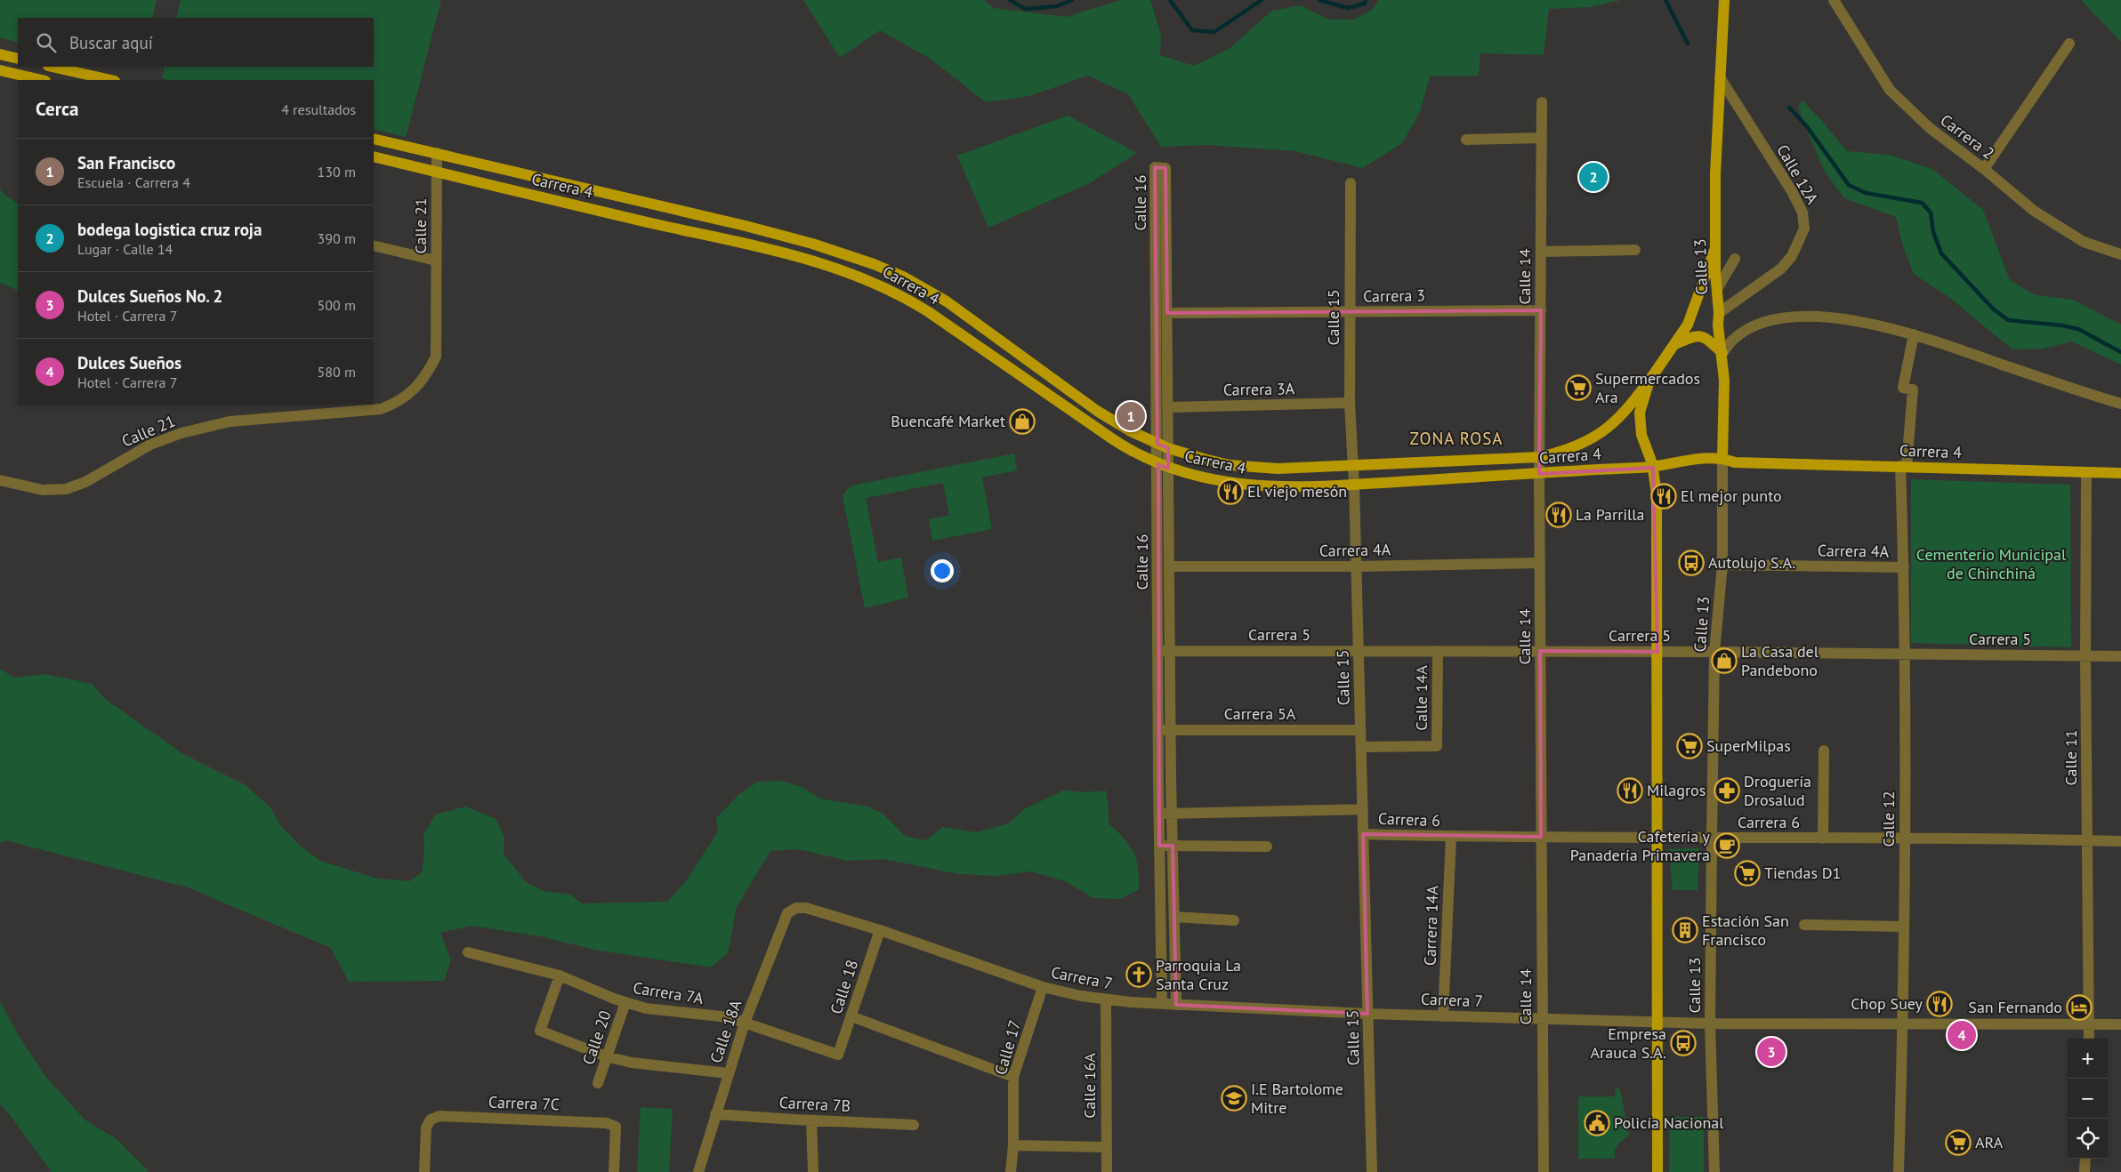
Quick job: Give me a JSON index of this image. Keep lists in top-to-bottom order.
{
  "streets": {
    "main road": ["Carrera 4", "Calle 13"],
    "street": [
      "Carrera 2",
      "Calle 12A",
      "Calle 16",
      "Calle 21",
      "Calle 14",
      "Carrera 3",
      "Calle 15",
      "Carrera 3A",
      "Carrera 4A",
      "Carrera 5",
      "Calle 14A",
      "Carrera 5A",
      "Calle 11",
      "Calle 12",
      "Carrera 6",
      "Carrera 14A",
      "Carrera 7",
      "Calle 18",
      "Carrera 7A",
      "Calle 18A",
      "Calle 20",
      "Calle 17",
      "Calle 16A",
      "Carrera 7C",
      "Carrera 7B"
    ]
  },
  "crossings": [
    ["Calle 12A", "Calle 13"],
    ["Carrera 4", "Calle 16"],
    ["Carrera 4", "Calle 21"],
    ["Carrera 4", "Calle 13"],
    ["Carrera 4", "Calle 14"],
    ["Carrera 4", "Calle 15"],
    ["Carrera 4", "Calle 11"],
    ["Carrera 4", "Calle 12"],
    ["Calle 16", "Carrera 3"],
    ["Calle 16", "Carrera 3A"],
    ["Calle 16", "Carrera 4A"],
    ["Calle 16", "Carrera 5"],
    ["Calle 16", "Carrera 5A"],
    ["Calle 16", "Carrera 6"],
    ["Calle 16", "Carrera 7"],
    ["Calle 13", "Carrera 4A"],
    ["Calle 13", "Carrera 5"],
    ["Calle 13", "Carrera 6"],
    ["Calle 13", "Carrera 7"],
    ["Calle 14", "Carrera 3"],
    ["Calle 14", "Carrera 4A"],
    ["Calle 14", "Carrera 5"],
    ["Calle 14", "Carrera 6"],
    ["Calle 14", "Carrera 7"],
    ["Carrera 3", "Calle 15"],
    ["Calle 15", "Carrera 3A"],
    ["Calle 15", "Carrera 4A"],
    ["Calle 15", "Carrera 5"],
    ["Calle 15", "Calle 14A"],
    ["Calle 15", "Carrera 5A"],
    ["Calle 15", "Carrera 6"],
    ["Calle 15", "Carrera 7"],
    ["Carrera 4A", "Calle 12"],
    ["Carrera 5", "Calle 14A"],
    ["Carrera 5", "Calle 11"],
    ["Carrera 5", "Calle 12"],
    ["Calle 11", "Carrera 6"],
    ["Calle 11", "Carrera 7"],
    ["Calle 12", "Carrera 6"],
    ["Calle 12", "Carrera 7"],
    ["Carrera 6", "Carrera 14A"],
    ["Carrera 14A", "Carrera 7"],
    ["Carrera 7", "Calle 18"],
    ["Carrera 7", "Calle 18A"],
    ["Carrera 7", "Calle 17"],
    ["Carrera 7", "Calle 16A"],
    ["Calle 18", "Carrera 7A"],
    ["Carrera 7A", "Calle 18A"],
    ["Carrera 7A", "Calle 20"],
    ["Calle 18A", "Carrera 7B"]
  ],
  "districts": ["ZONA ROSA"],
  "parks": ["Cementerio Municipal de Chinchiná"],
  "places": {
    "supermarket": [
      "Supermercados Ara",
      "SuperMilpas",
      "Tiendas D1",
      "ARA"
    ],
    "shop": ["Buencafé Market", "La Casa del Pandebono"],
    "restaurant": [
      "El viejo mesón",
      "El mejor punto",
      "La Parrilla",
      "Milagros",
      "Chop Suey"
    ],
    "bus stop": ["Autolujo S.A.", "Empresa Arauca S.A."],
    "pharmacy": ["Droguería Drosalud"],
    "cafe": ["Cafetería y Panadería Primavera"],
    "building": ["Estación San Francisco"],
    "church": ["Parroquia La Santa Cruz"],
    "hotel": ["San Fernando"],
    "school or university": ["I.E Bartolome Mitre"],
    "public building": ["Policía Nacional"]
  },
  "page": {
    "search": "Buscar aquí",
    "heading": ["Cerca", "4 resultados"],
    "list": [
      {
        "mark": "1",
        "name": "San Francisco",
        "note": "Escuela · Carrera 4",
        "value": "130 m"
      },
      {
        "mark": "2",
        "name": "bodega logistica cruz roja",
        "note": "Lugar · Calle 14",
        "value": "390 m"
      },
      {
        "mark": "3",
        "name": "Dulces Sueños No. 2",
        "note": "Hotel · Carrera 7",
        "value": "500 m"
      },
      {
        "mark": "4",
        "name": "Dulces Sueños",
        "note": "Hotel · Carrera 7",
        "value": "580 m"
      }
    ],
    "pins": [
      "2",
      "1",
      "4",
      "3"
    ],
    "map_buttons": ["+", "−"]
  }
}
